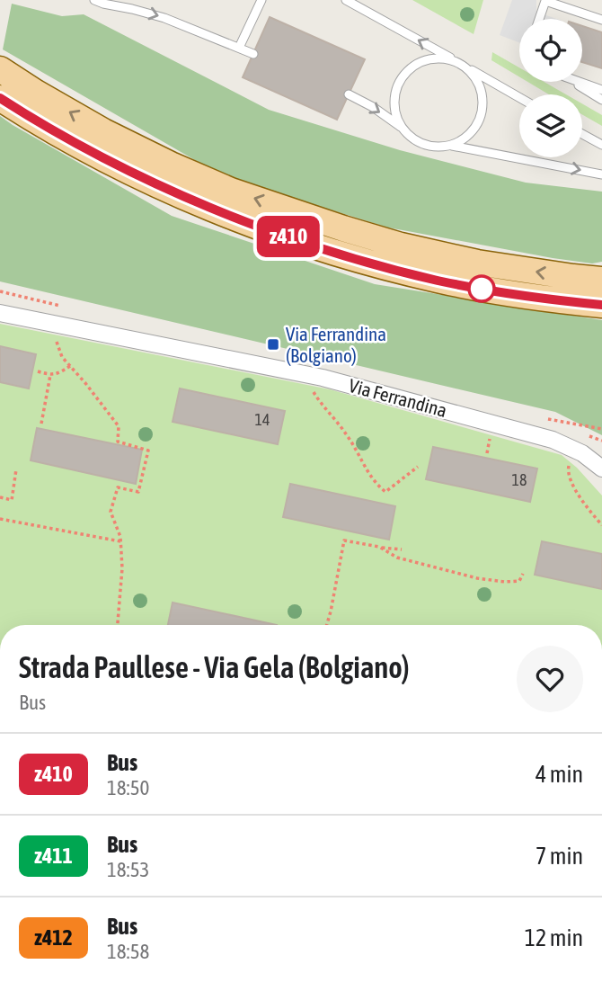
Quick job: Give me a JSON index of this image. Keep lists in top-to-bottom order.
{
  "streets": {
    "street": ["Via Ferrandina"]
  },
  "places": {
    "transit": ["Via Ferrandina (Bolgiano)"]
  },
  "lines": ["bus line z410"],
  "house_numbers": ["14", "18"],
  "page": {
    "on_map": "z410",
    "heading": ["Strada Paullese - Via Gela (Bolgiano)", "Bus"],
    "list": [
      {
        "mark": "z410",
        "name": "Bus",
        "note": "18:50",
        "value": "4 min"
      },
      {
        "mark": "z411",
        "name": "Bus",
        "note": "18:53",
        "value": "7 min"
      },
      {
        "mark": "z412",
        "name": "Bus",
        "note": "18:58",
        "value": "12 min"
      }
    ]
  }
}
